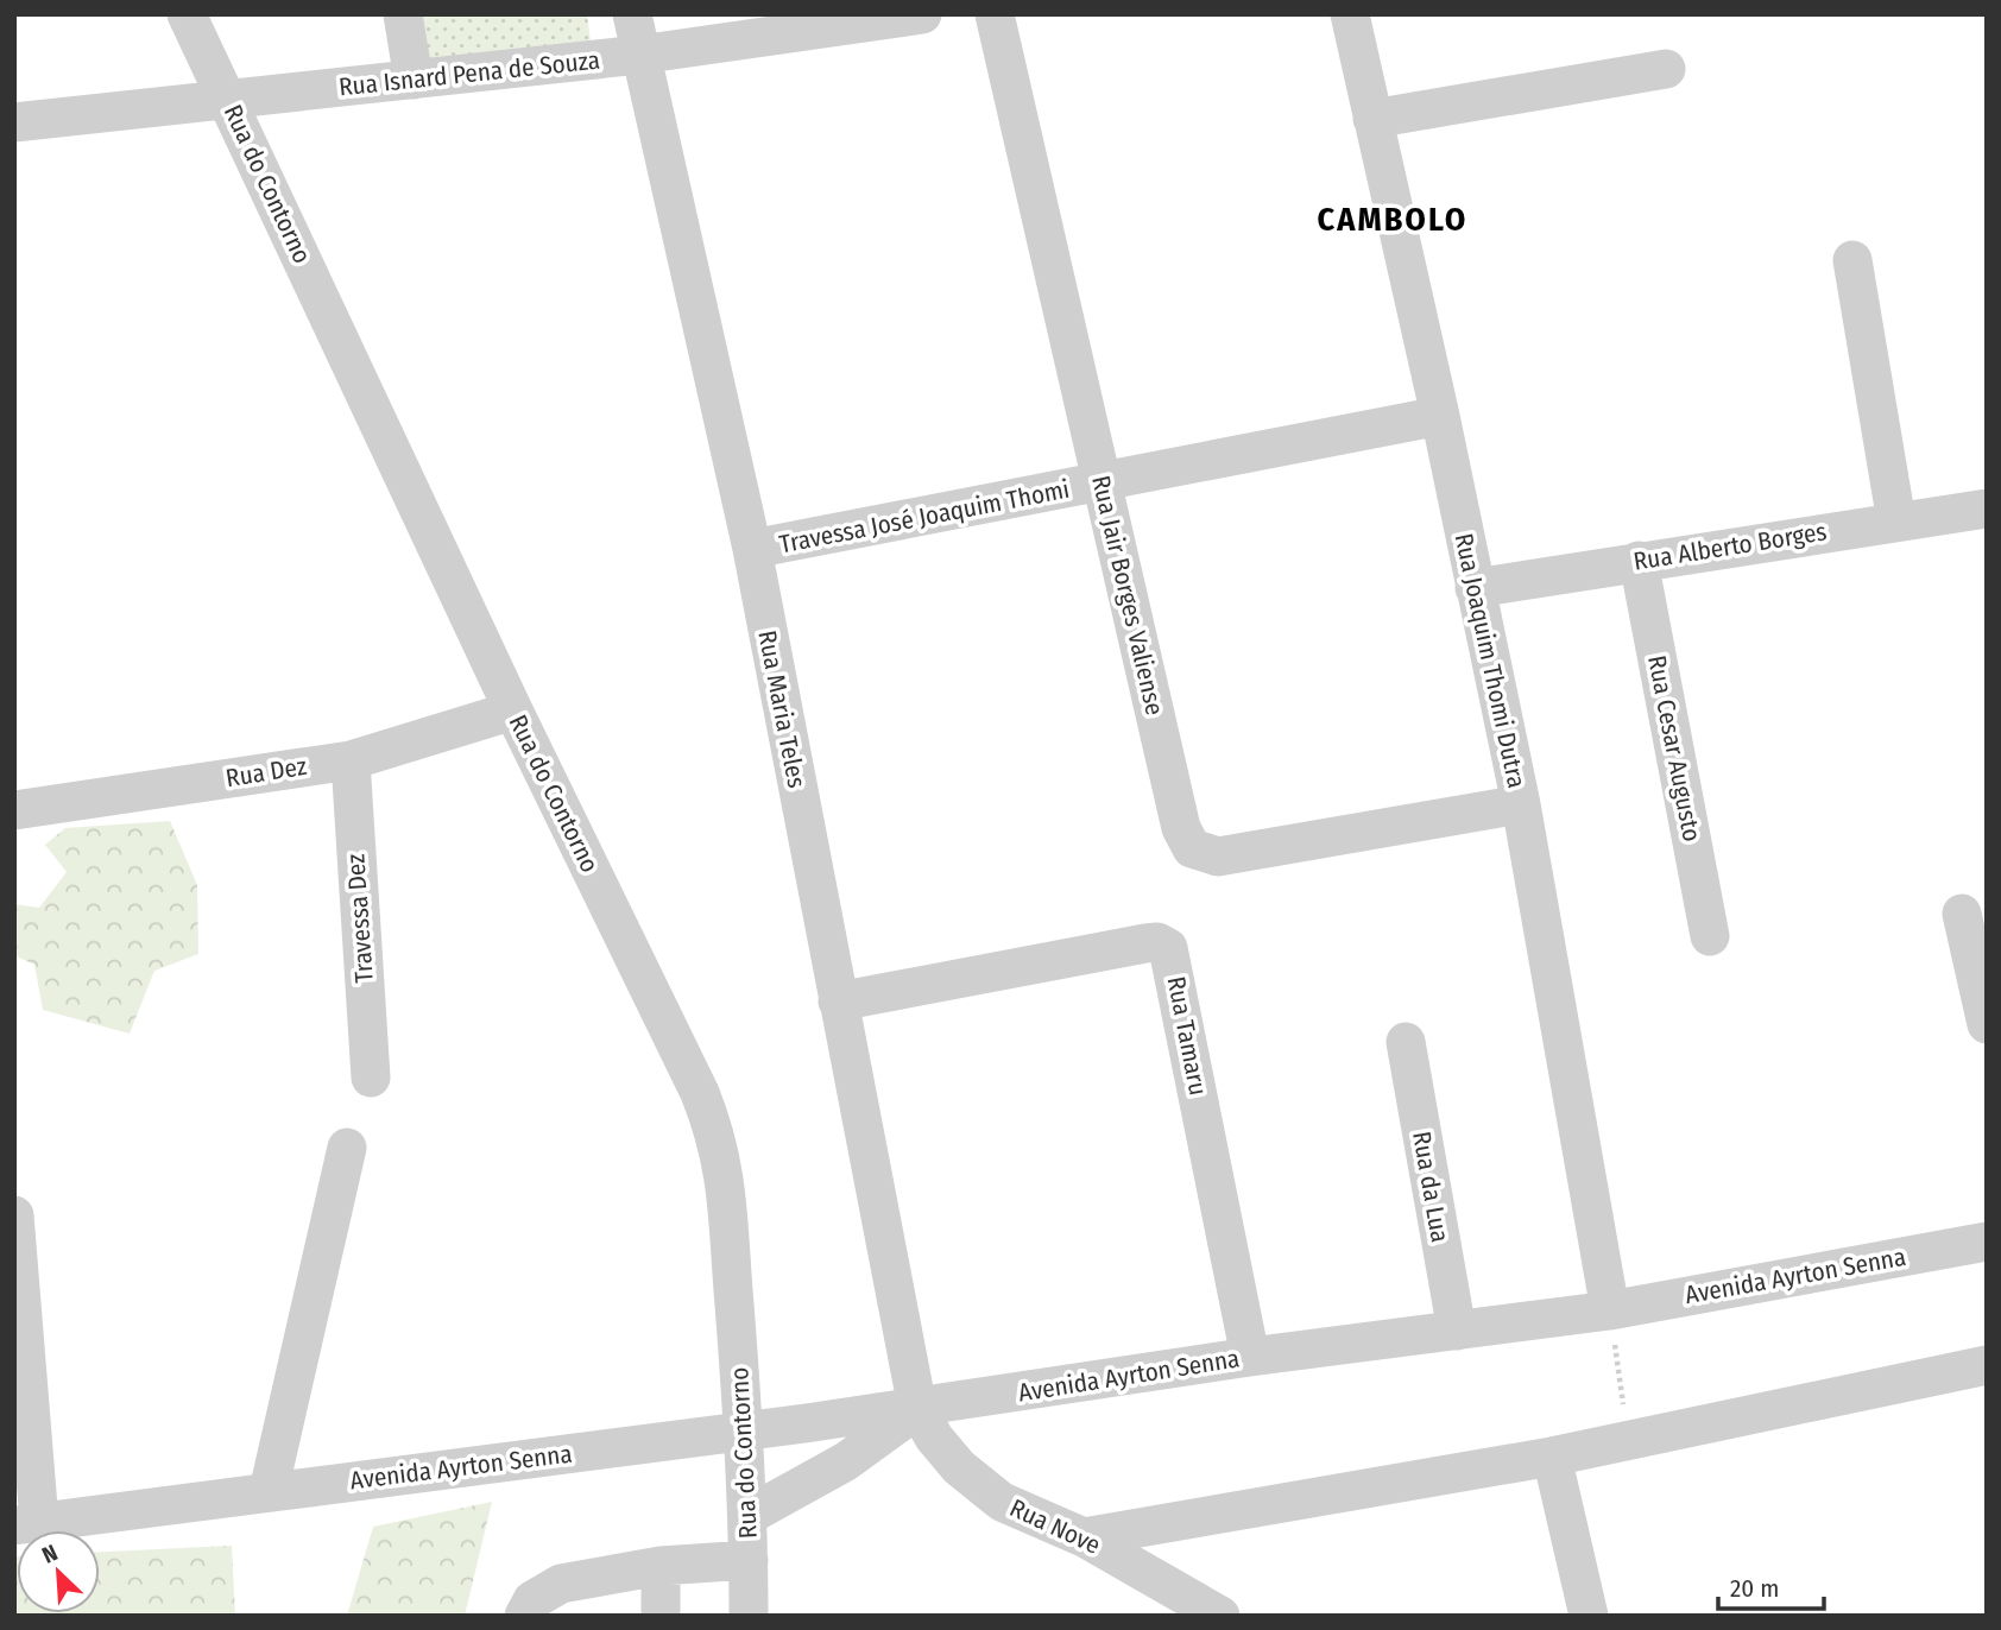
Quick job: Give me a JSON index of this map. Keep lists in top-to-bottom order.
{
  "streets": {
    "street": [
      "Rua Isnard Pena de Souza",
      "Rua do Contorno",
      "Travessa José Joaquim Thomi",
      "Rua Alberto Borges",
      "Rua Jair Borges Valiense",
      "Rua Joaquim Thomi Dutra",
      "Rua Maria Teles",
      "Rua Cesar Augusto",
      "Rua Dez",
      "Travessa Dez",
      "Rua Tamaru",
      "Rua da Lua",
      "Avenida Ayrton Senna",
      "Rua Nove"
    ]
  },
  "crossings": [
    ["Rua Isnard Pena de Souza", "Rua do Contorno"],
    ["Rua Isnard Pena de Souza", "Rua Maria Teles"],
    ["Rua do Contorno", "Rua Dez"],
    ["Rua do Contorno", "Avenida Ayrton Senna"],
    ["Travessa José Joaquim Thomi", "Rua Jair Borges Valiense"],
    ["Travessa José Joaquim Thomi", "Rua Joaquim Thomi Dutra"],
    ["Travessa José Joaquim Thomi", "Rua Maria Teles"],
    ["Rua Alberto Borges", "Rua Joaquim Thomi Dutra"],
    ["Rua Alberto Borges", "Rua Cesar Augusto"],
    ["Rua Jair Borges Valiense", "Rua Joaquim Thomi Dutra"],
    ["Rua Joaquim Thomi Dutra", "Avenida Ayrton Senna"],
    ["Rua Maria Teles", "Rua Tamaru"],
    ["Rua Maria Teles", "Avenida Ayrton Senna"],
    ["Rua Maria Teles", "Rua Nove"],
    ["Rua Dez", "Travessa Dez"],
    ["Rua Tamaru", "Avenida Ayrton Senna"],
    ["Rua da Lua", "Avenida Ayrton Senna"],
    ["Avenida Ayrton Senna", "Rua Nove"]
  ],
  "districts": ["CAMBOLO"],
  "scale_bar": "20 m",
  "north": "top left"
}
